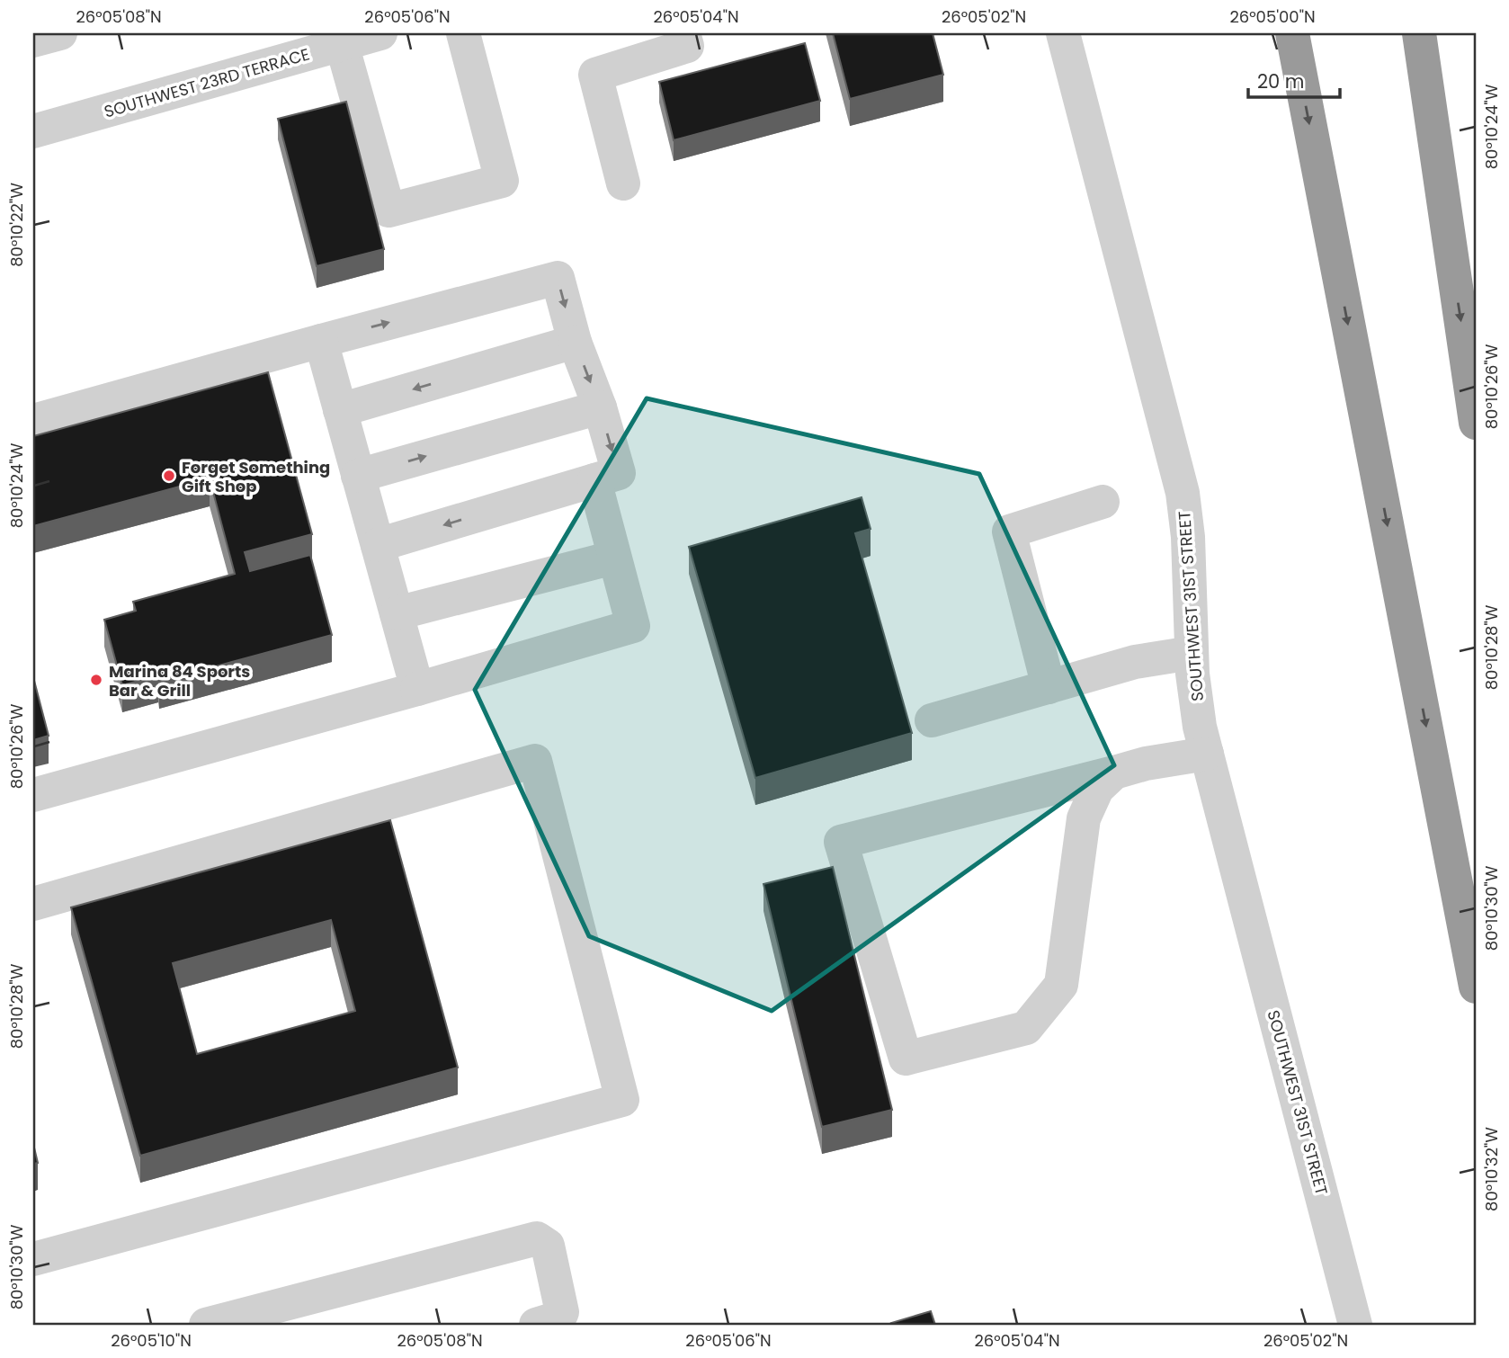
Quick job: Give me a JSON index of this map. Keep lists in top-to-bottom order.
{
  "streets": {
    "street": ["SOUTHWEST 23RD TERRACE", "SOUTHWEST 31ST STREET"]
  },
  "places": ["Forget Something Gift Shop", "Marina 84 Sports Bar & Grill"],
  "scale_bar": "20 m",
  "coordinates": [
    "26°05'08\"N",
    "26°05'06\"N",
    "26°05'04\"N",
    "26°05'02\"N",
    "26°05'00\"N",
    "80°10'24\"W",
    "80°10'22\"W",
    "80°10'26\"W",
    "80°10'28\"W",
    "80°10'30\"W",
    "80°10'32\"W",
    "26°05'10\"N"
  ]
}
